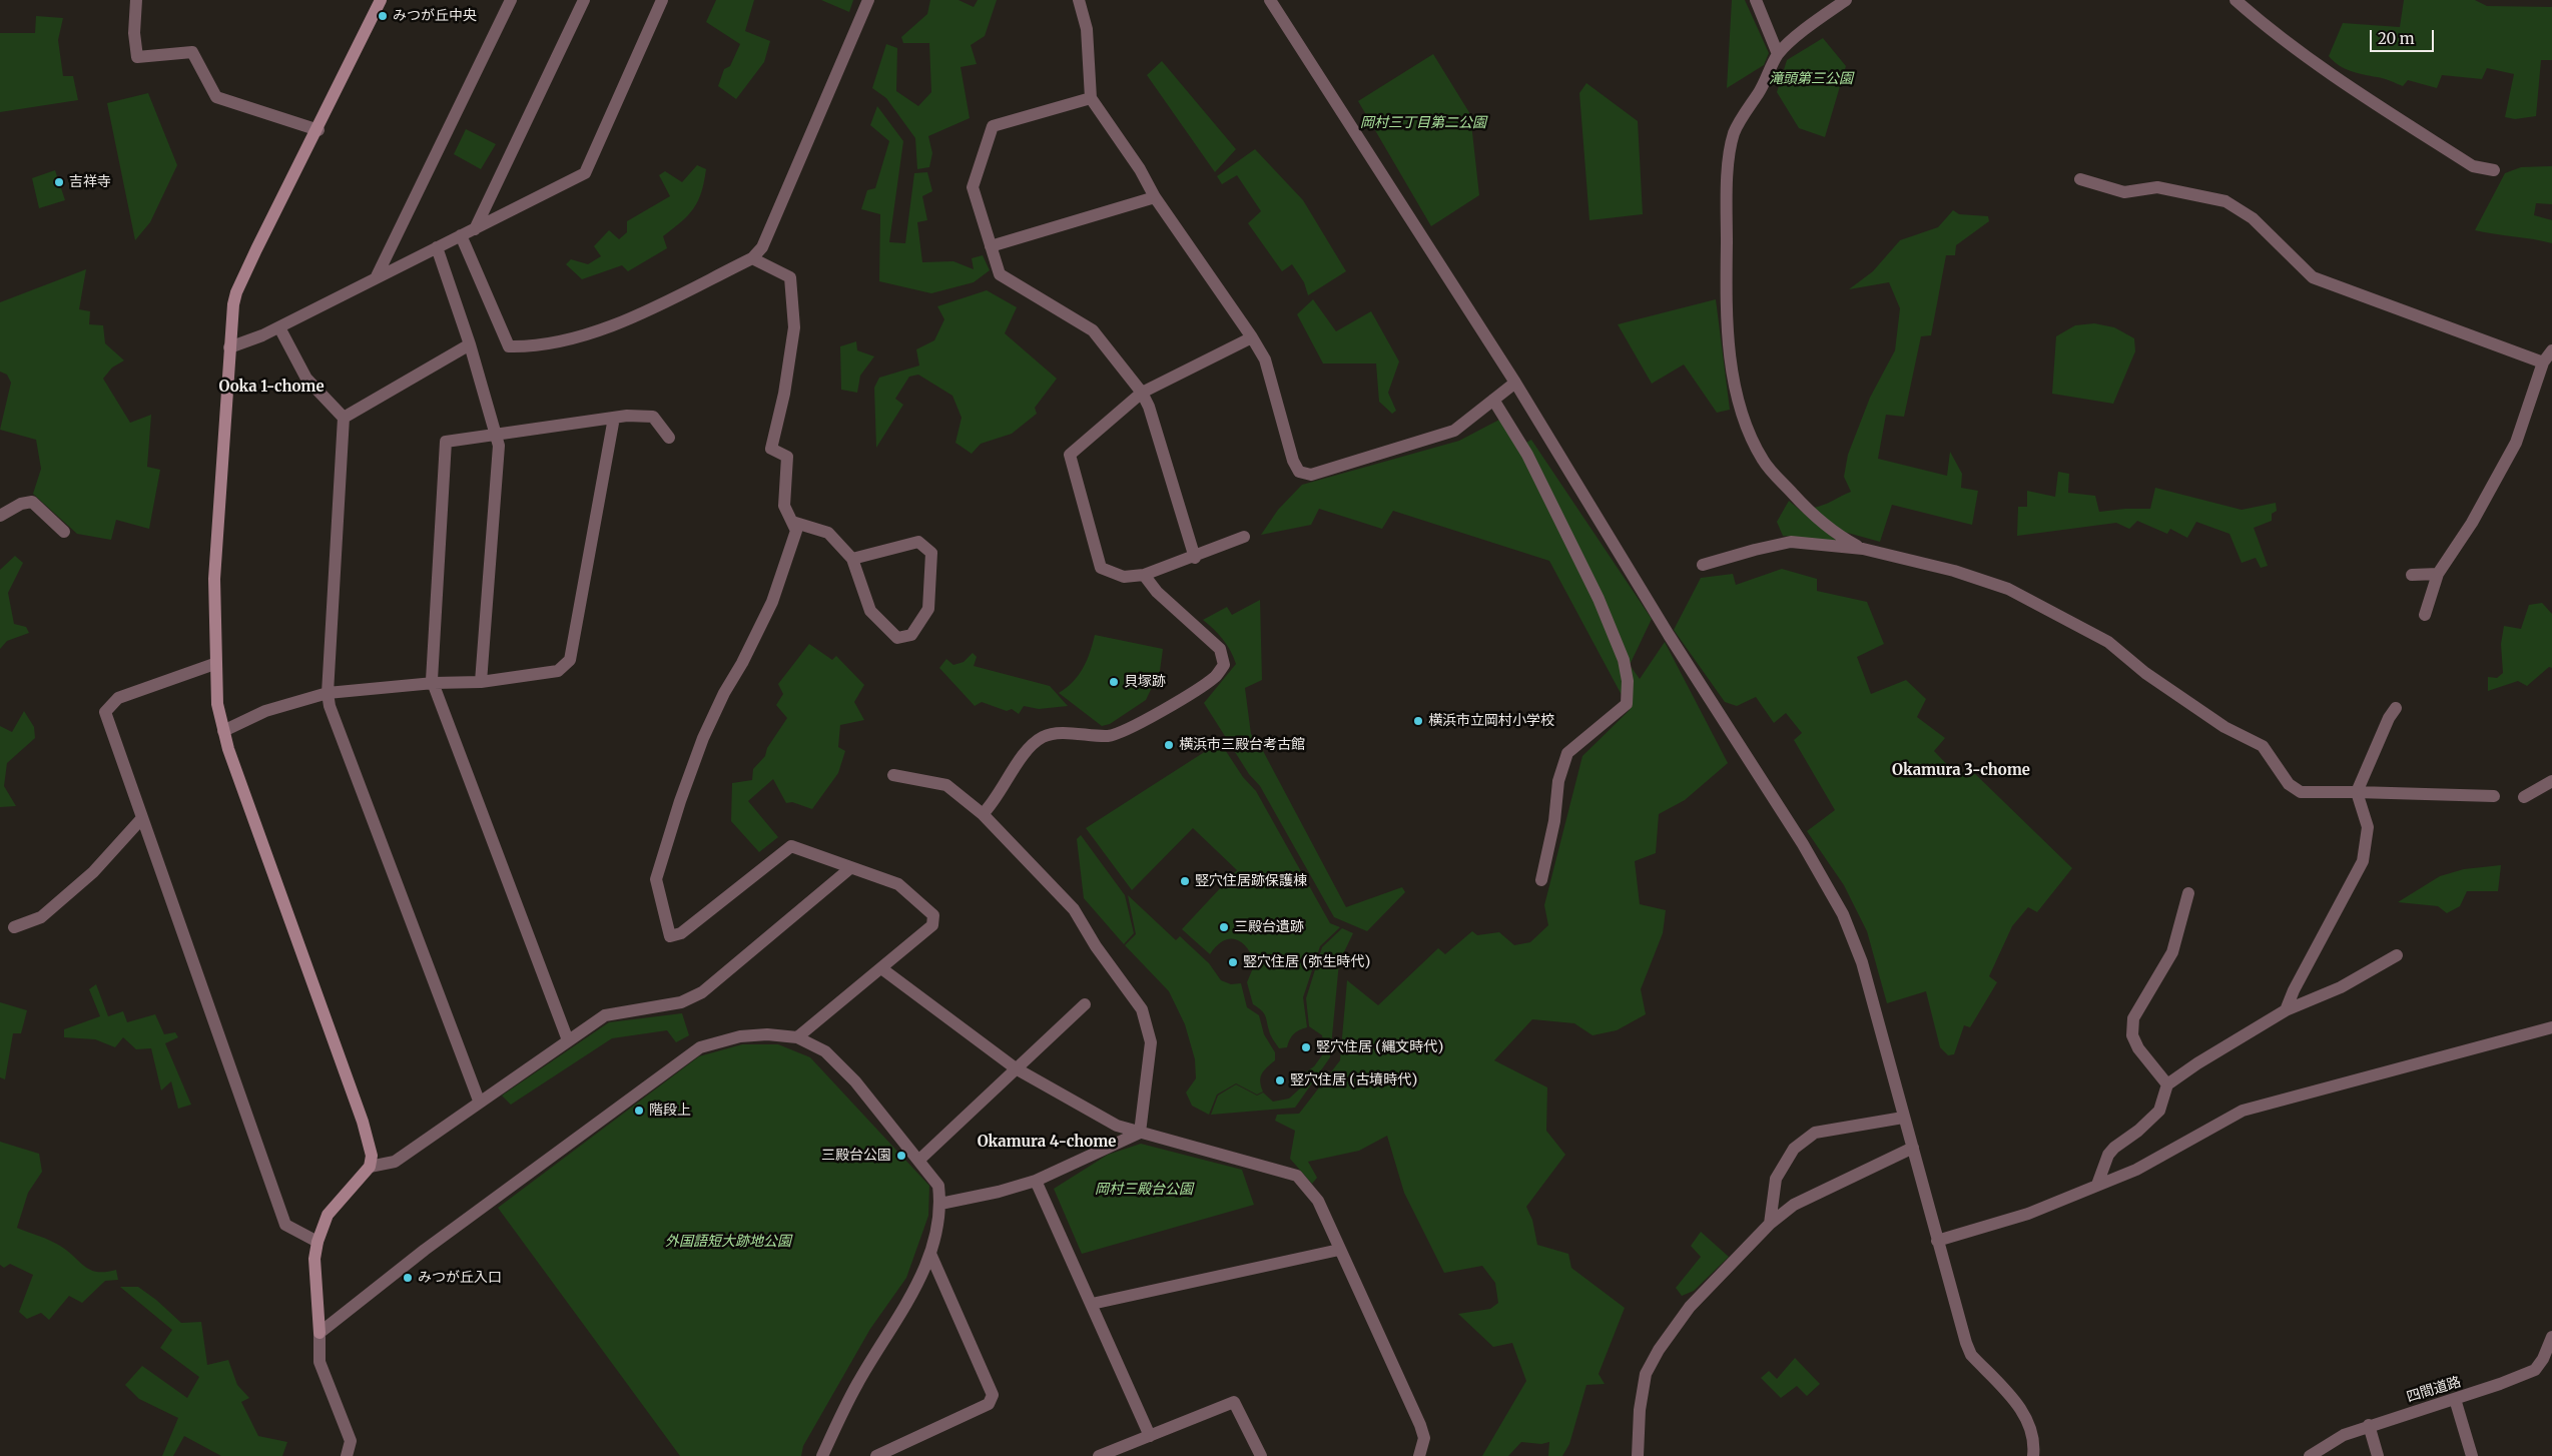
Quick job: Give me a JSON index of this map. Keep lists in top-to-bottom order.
{
  "streets": {
    "street": ["四間道路"]
  },
  "districts": ["Ooka 1-chome", "Okamura 3-chome", "Okamura 4-chome"],
  "parks": [
    "滝頭第三公園",
    "岡村三丁目第二公園",
    "岡村三殿台公園",
    "外国語短大跡地公園"
  ],
  "places": [
    "みつが丘中央",
    "吉祥寺",
    "貝塚跡",
    "横浜市立岡村小学校",
    "横浜市三殿台考古館",
    "竪穴住居跡保護棟",
    "三殿台遺跡",
    "竪穴住居 (弥生時代)",
    "竪穴住居 (縄文時代)",
    "竪穴住居 (古墳時代)",
    "階段上",
    "三殿台公園",
    "みつが丘入口"
  ],
  "scale_bar": "20 m"
}
